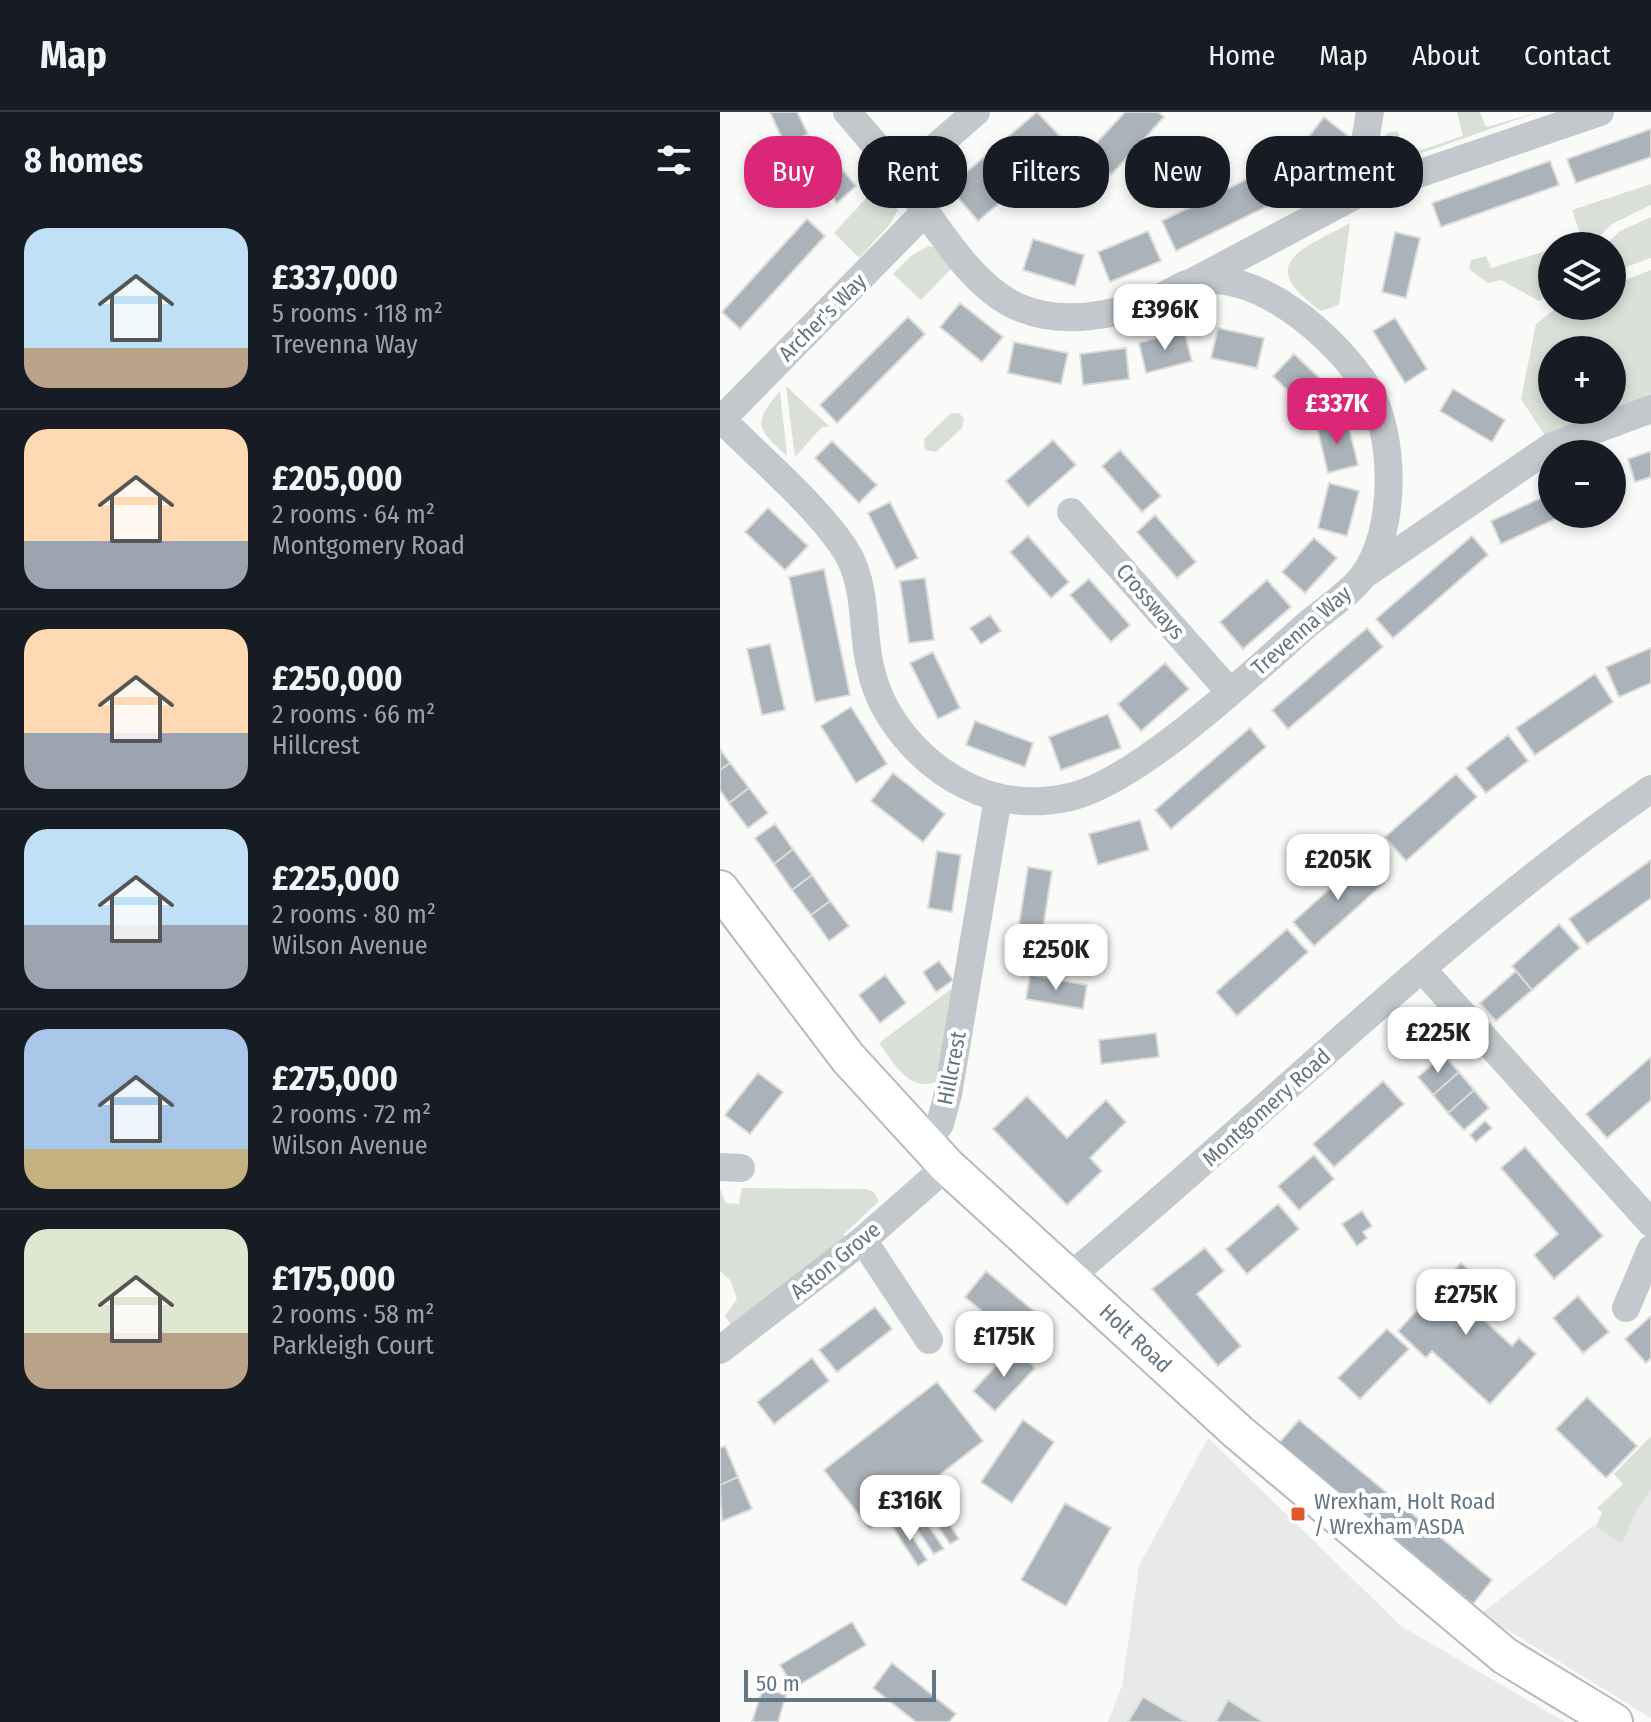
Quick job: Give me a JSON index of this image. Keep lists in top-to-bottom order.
{
  "streets": {
    "main road": ["Holt Road"],
    "street": [
      "Archer's Way",
      "Crossways",
      "Trevenna Way",
      "Hillcrest",
      "Montgomery Road",
      "Aston Grove"
    ]
  },
  "crossings": [
    ["Archer's Way", "Trevenna Way"],
    ["Crossways", "Trevenna Way"],
    ["Trevenna Way", "Hillcrest"],
    ["Hillcrest", "Aston Grove"],
    ["Hillcrest", "Holt Road"],
    ["Montgomery Road", "Holt Road"],
    ["Aston Grove", "Holt Road"]
  ],
  "places": {
    "transit": ["Wrexham, Holt Road / Wrexham ASDA"]
  },
  "scale_bar": "50 m",
  "page": {
    "header": "Map",
    "nav": [
      "Home",
      "Map",
      "About",
      "Contact"
    ],
    "heading": "8 homes",
    "chip": [
      "Buy",
      "Rent",
      "Filters",
      "New",
      "Apartment"
    ],
    "list": [
      {
        "name": "£337,000",
        "note": "5 rooms · 118 m² · Trevenna Way"
      },
      {
        "name": "£205,000",
        "note": "2 rooms · 64 m² · Montgomery Road"
      },
      {
        "name": "£250,000",
        "note": "2 rooms · 66 m² · Hillcrest"
      },
      {
        "name": "£225,000",
        "note": "2 rooms · 80 m² · Wilson Avenue"
      },
      {
        "name": "£275,000",
        "note": "2 rooms · 72 m² · Wilson Avenue"
      },
      {
        "name": "£175,000",
        "note": "2 rooms · 58 m² · Parkleigh Court"
      }
    ],
    "map_buttons": ["+", "−"],
    "price": [
      "£396K",
      "£337K",
      "£205K",
      "£250K",
      "£225K",
      "£275K",
      "£175K",
      "£316K"
    ],
    "scale": "50 m"
  }
}
